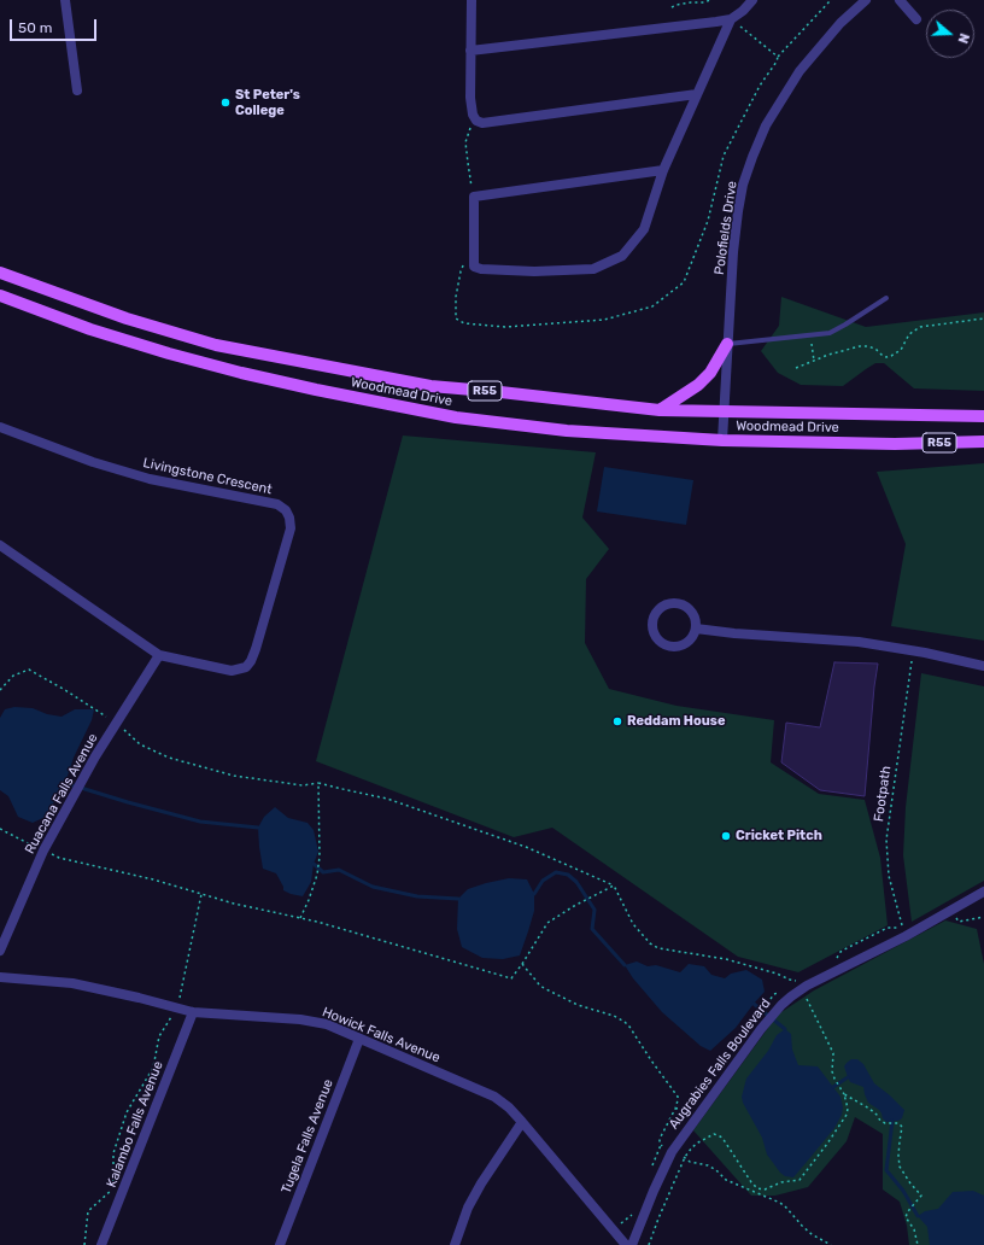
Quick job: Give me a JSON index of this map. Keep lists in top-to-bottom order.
{
  "streets": {
    "main road": ["R55", "Woodmead Drive"],
    "street": [
      "Polofields Drive",
      "Livingstone Crescent",
      "Ruacana Falls Avenue",
      "Howick Falls Avenue",
      "Augrabies Falls Boulevard",
      "Kalambo Falls Avenue",
      "Tugela Falls Avenue"
    ],
    "path": ["Footpath"]
  },
  "crossings": [
    ["Polofields Drive", "Woodmead Drive"],
    ["Livingstone Crescent", "Ruacana Falls Avenue"],
    ["Howick Falls Avenue", "Kalambo Falls Avenue"],
    ["Howick Falls Avenue", "Tugela Falls Avenue"]
  ],
  "places": ["St Peter's College", "Reddam House", "Cricket Pitch"],
  "scale_bar": "50 m",
  "north": "right"
}
